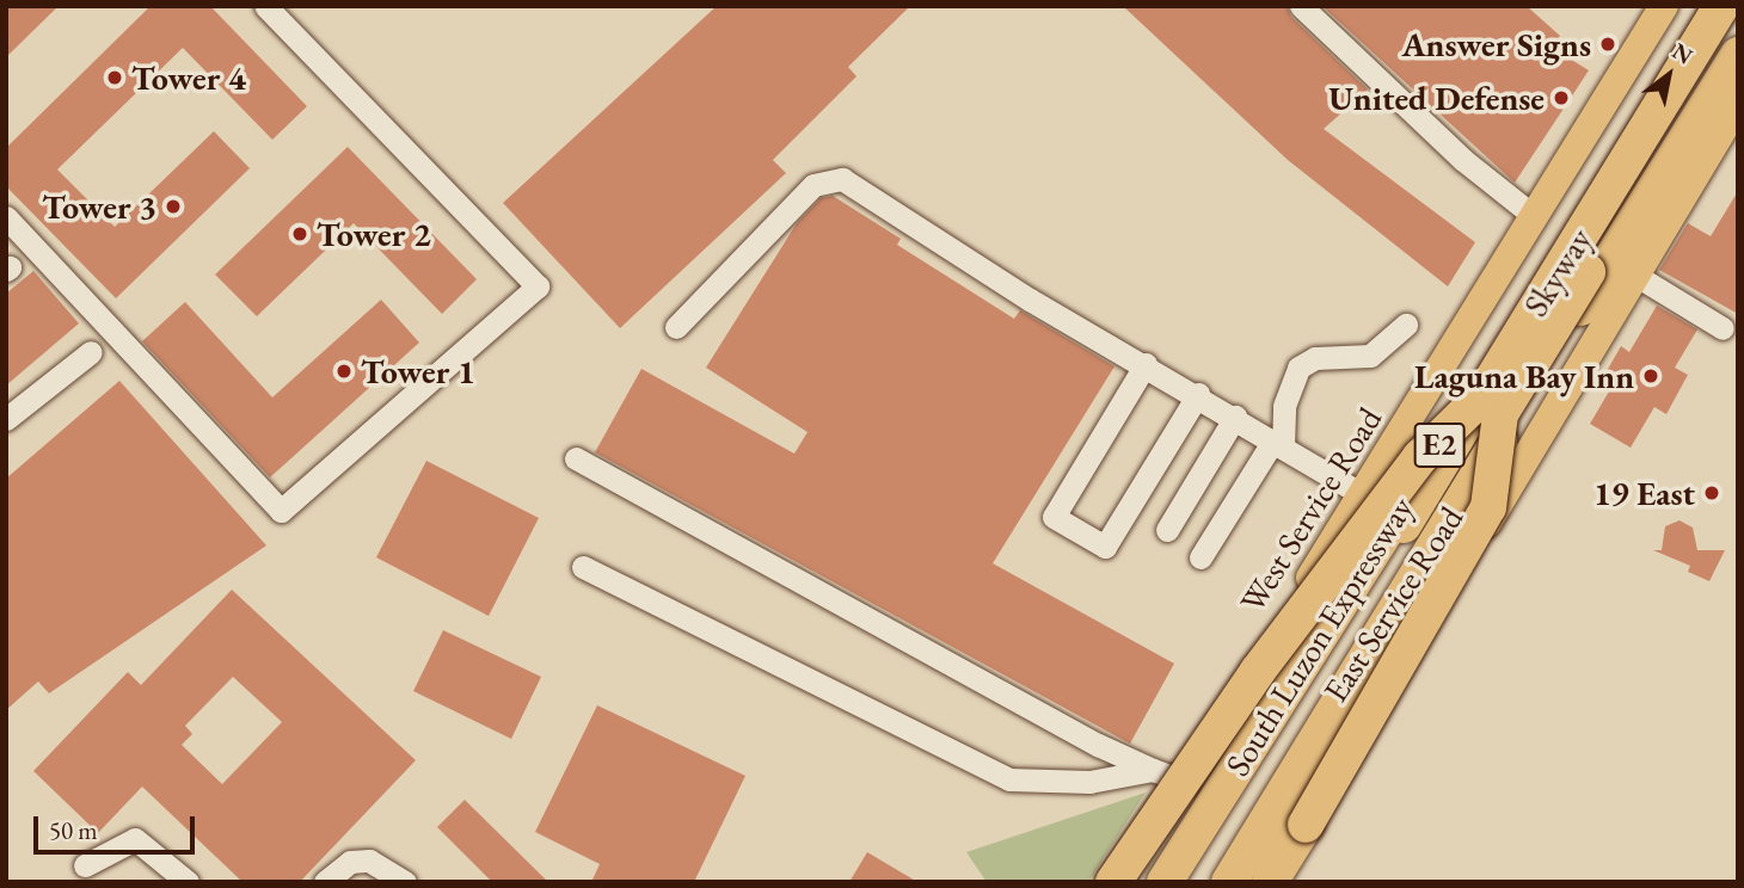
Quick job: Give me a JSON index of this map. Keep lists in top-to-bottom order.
{
  "streets": {
    "highway": ["Skyway", "E2", "South Luzon Expressway"],
    "main road": ["West Service Road", "East Service Road"]
  },
  "places": [
    "Answer Signs",
    "Tower 4",
    "United Defense",
    "Tower 3",
    "Tower 2",
    "Tower 1",
    "Laguna Bay Inn",
    "19 East"
  ],
  "scale_bar": "50 m",
  "north": "top right"
}
